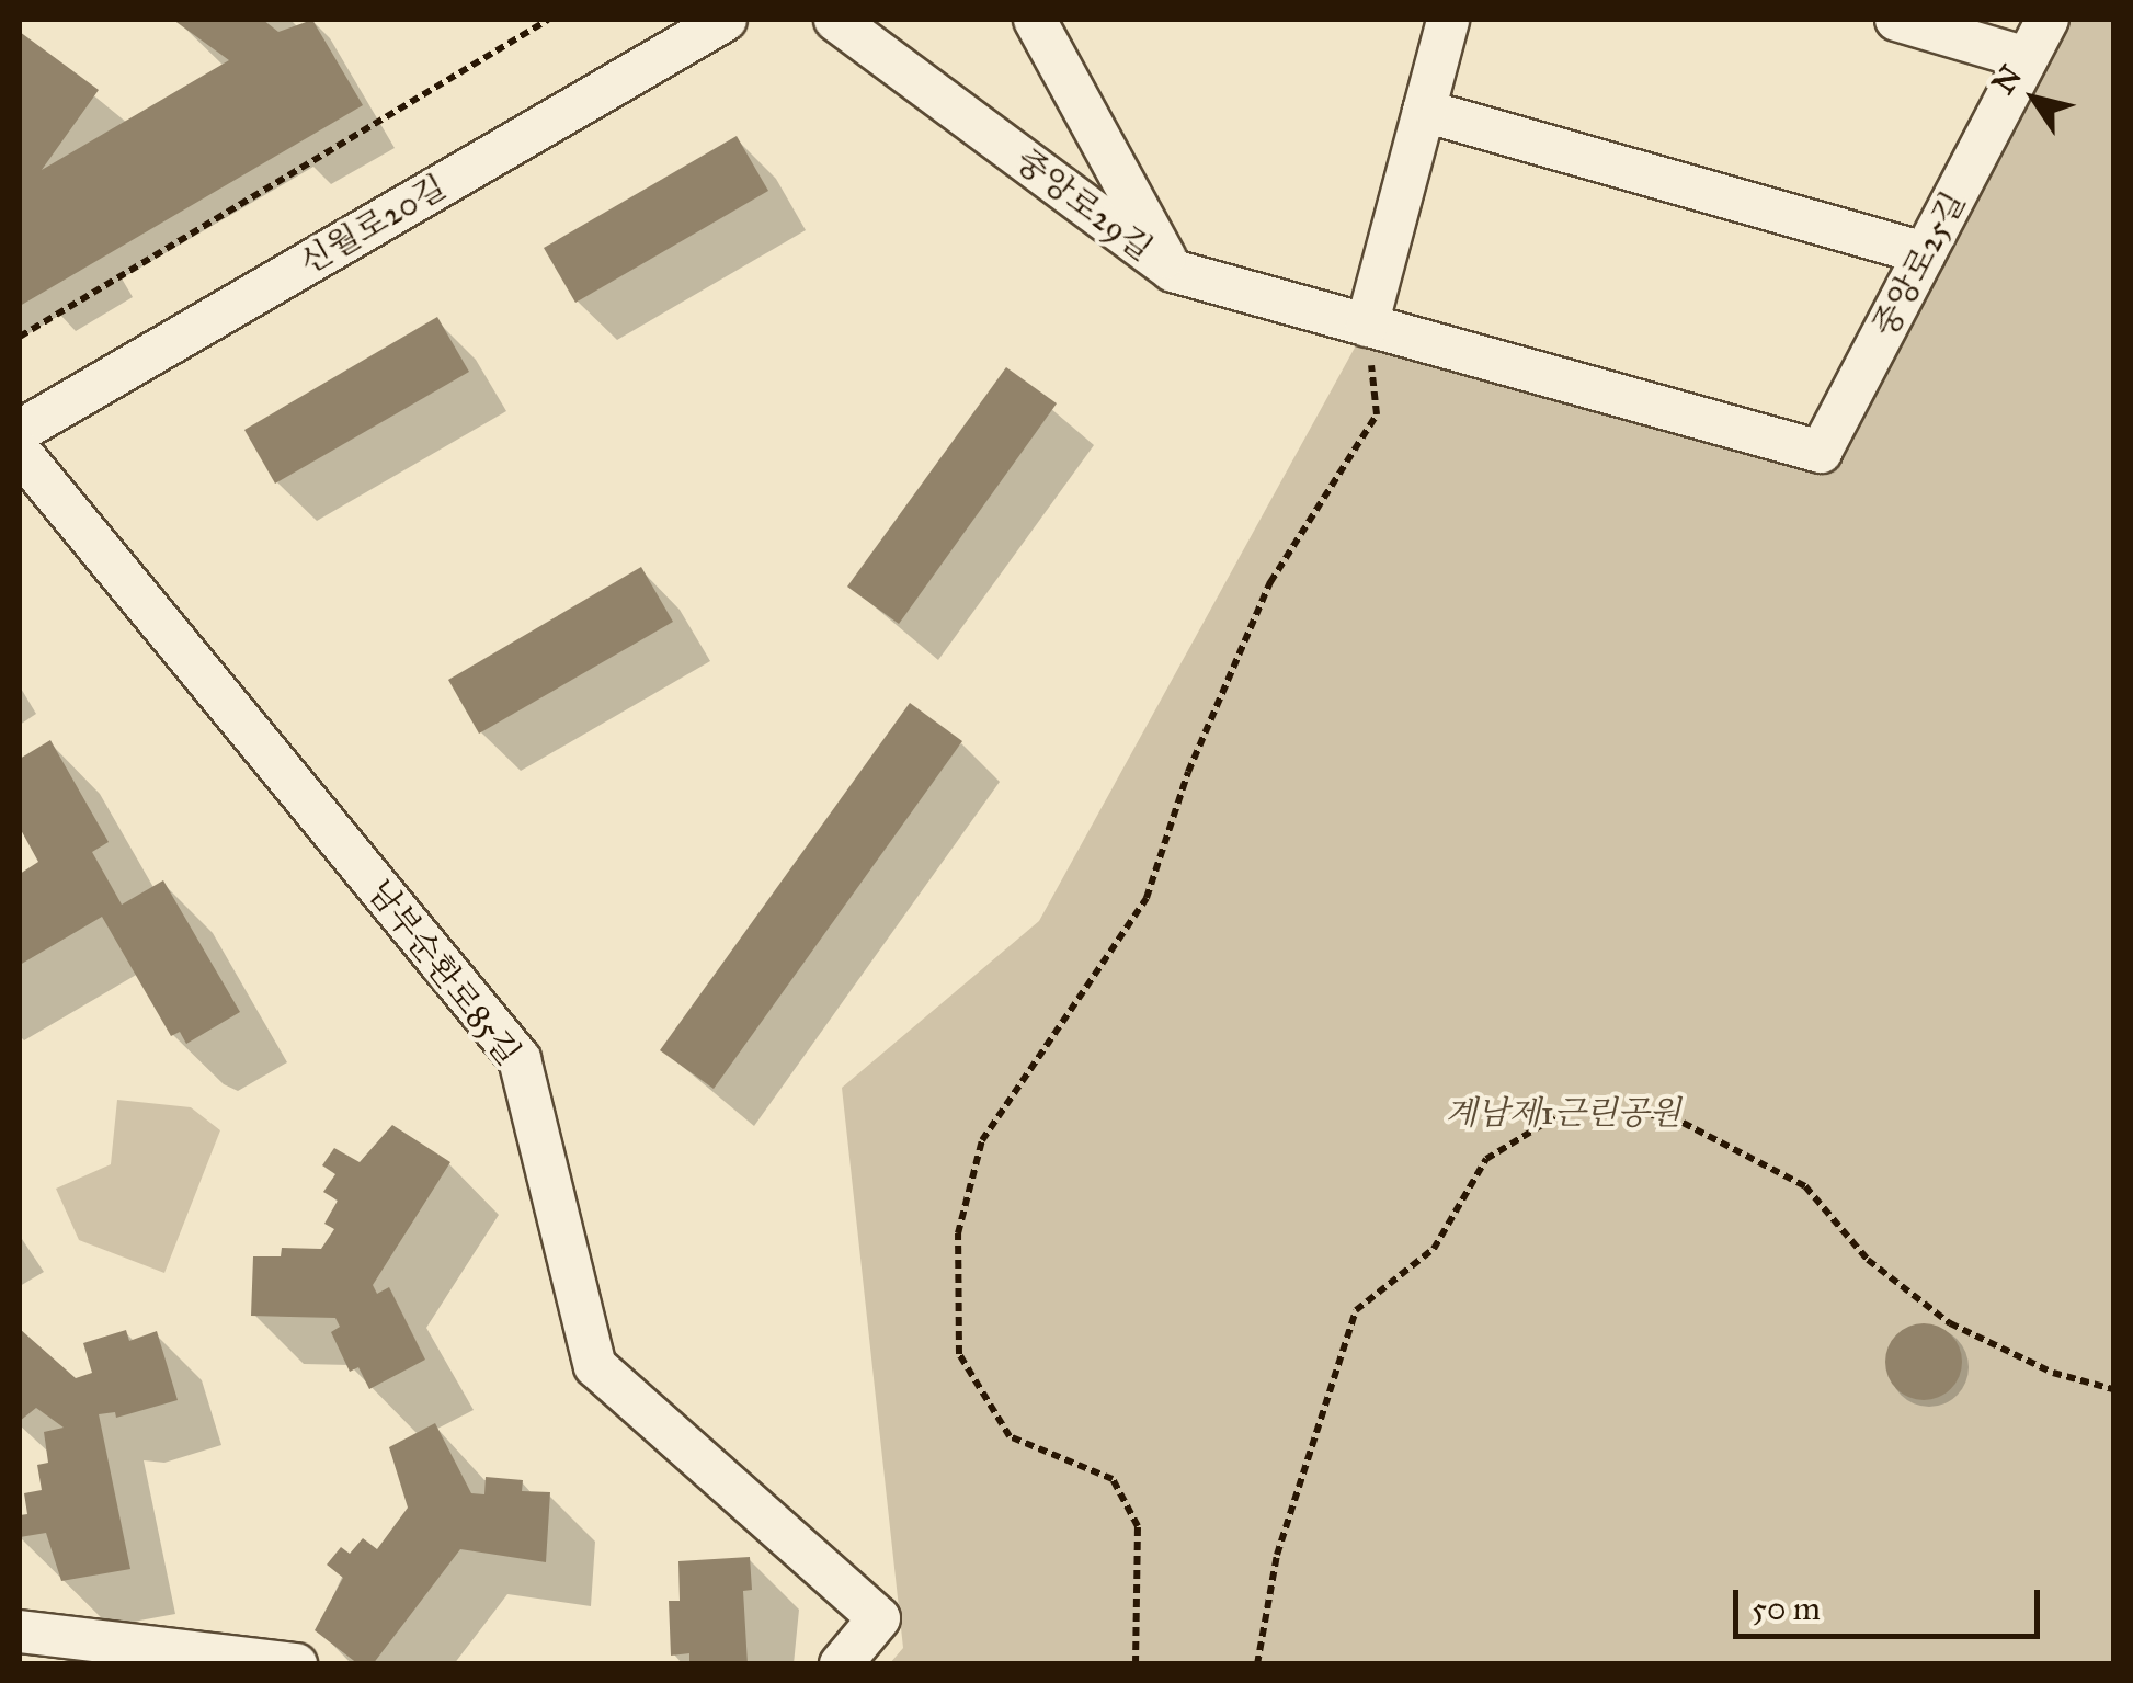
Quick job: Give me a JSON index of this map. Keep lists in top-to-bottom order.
{
  "streets": {
    "street": [
      "중앙로29길",
      "신월로20길",
      "중앙로25길",
      "남부순환로85길"
    ]
  },
  "crossings": [
    ["중앙로29길", "중앙로25길"]
  ],
  "parks": ["계남제1근린공원"],
  "scale_bar": "50 m",
  "north": "top left"
}
